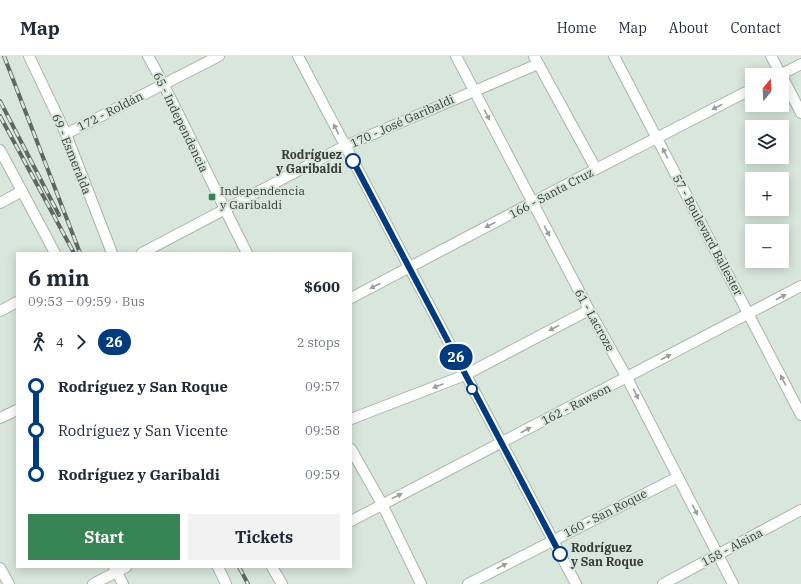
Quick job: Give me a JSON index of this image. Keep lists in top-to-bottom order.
{
  "streets": {
    "street": [
      "172 - Roldán",
      "170 - José Garibaldi",
      "65 - Independencia",
      "69 - Esmeralda",
      "166 - Santa Cruz",
      "57 - Boulevard Ballester",
      "61 - Lacroze",
      "162 - Rawson",
      "160 - San Roque",
      "158 - Alsina"
    ]
  },
  "crossings": [
    ["172 - Roldán", "65 - Independencia"],
    ["172 - Roldán", "69 - Esmeralda"],
    ["170 - José Garibaldi", "65 - Independencia"],
    ["170 - José Garibaldi", "61 - Lacroze"],
    ["166 - Santa Cruz", "57 - Boulevard Ballester"],
    ["166 - Santa Cruz", "61 - Lacroze"],
    ["57 - Boulevard Ballester", "162 - Rawson"],
    ["61 - Lacroze", "162 - Rawson"],
    ["61 - Lacroze", "160 - San Roque"],
    ["61 - Lacroze", "158 - Alsina"]
  ],
  "one_way": [
    "166 - Santa Cruz",
    "57 - Boulevard Ballester",
    "61 - Lacroze",
    "160 - San Roque"
  ],
  "places": {
    "other": ["Rodríguez y Garibaldi", "Rodríguez y San Roque"],
    "transit": ["Independencia y Garibaldi"]
  },
  "lines": ["bus line 26"],
  "north": "top",
  "page": {
    "header": "Map",
    "nav": [
      "Home",
      "Map",
      "About",
      "Contact"
    ],
    "on_map": "26",
    "map_buttons": ["+", "−"],
    "heading": ["6 min", "09:53 – 09:59 · Bus", "$600"],
    "legs": ["4", "26", "2 stops"],
    "list": [
      {
        "name": "Rodríguez y San Roque",
        "value": "09:57"
      },
      {
        "name": "Rodríguez y San Vicente",
        "value": "09:58"
      },
      {
        "name": "Rodríguez y Garibaldi",
        "value": "09:59"
      }
    ],
    "buttons": ["Start", "Tickets"]
  }
}
